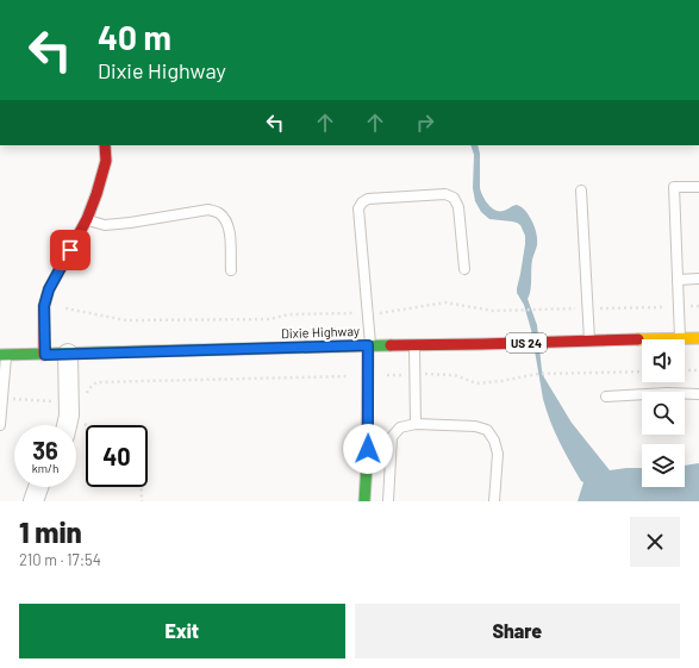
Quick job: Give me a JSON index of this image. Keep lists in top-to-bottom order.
{
  "streets": {
    "main road": ["Dixie Highway", "US 24"]
  },
  "page": {
    "turn": ["40 m", "Dixie Highway"],
    "speed": "36 km/h",
    "limit": "40",
    "heading": ["1 min", "210 m · 17:54"],
    "buttons": ["Exit", "Share"]
  }
}
